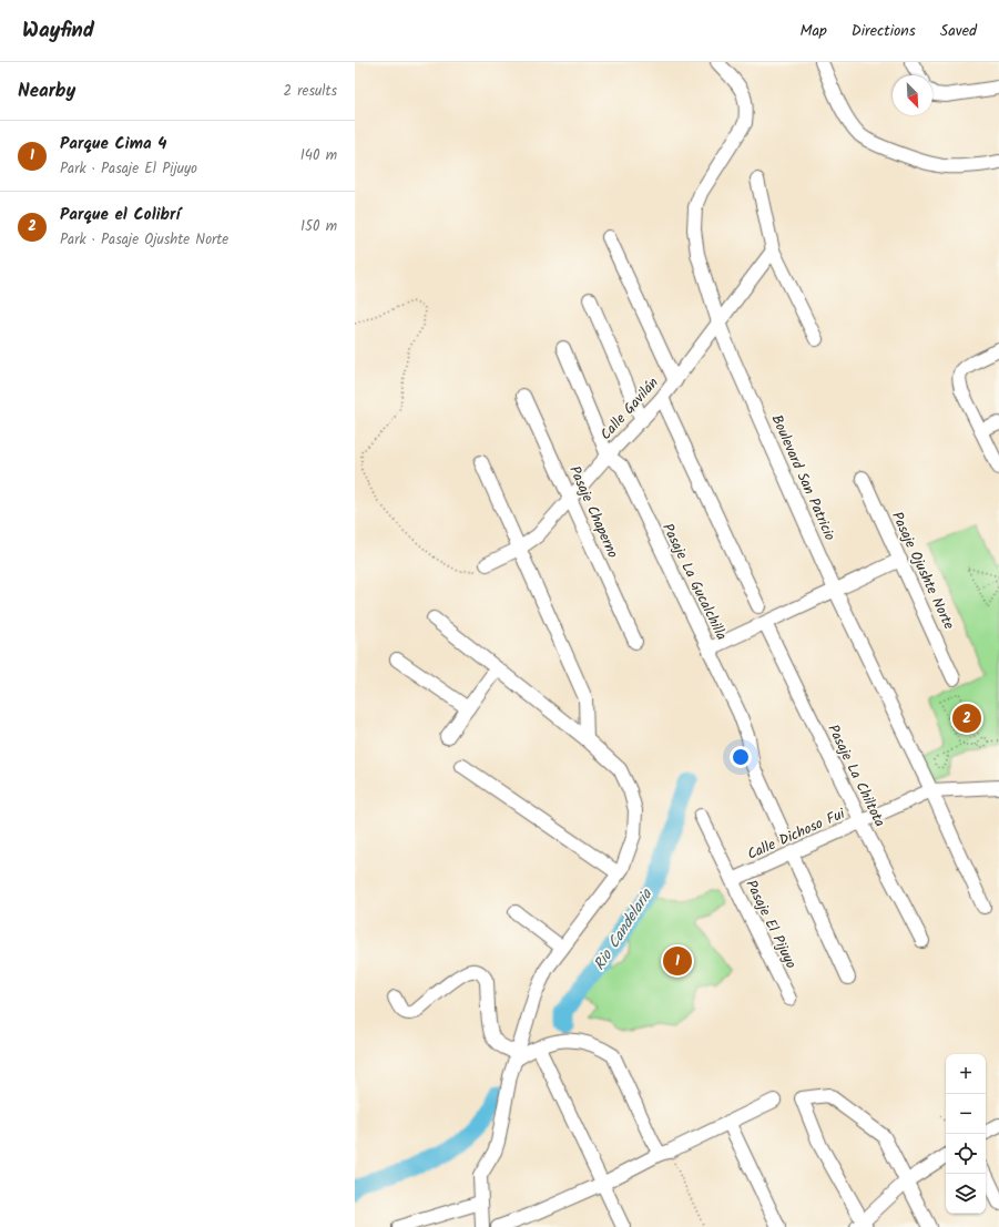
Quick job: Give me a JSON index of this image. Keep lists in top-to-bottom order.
{
  "streets": {
    "street": [
      "Calle Gavilán",
      "Boulevard San Patricio",
      "Pasaje Chaperno",
      "Pasaje Ojushte Norte",
      "Pasaje La Gucalchilla",
      "Pasaje La Chiltota",
      "Calle Dichoso Fui",
      "Pasaje El Pijuyo"
    ]
  },
  "crossings": [
    ["Calle Gavilán", "Boulevard San Patricio"],
    ["Calle Gavilán", "Pasaje Chaperno"],
    ["Calle Gavilán", "Pasaje La Gucalchilla"],
    ["Boulevard San Patricio", "Calle Dichoso Fui"],
    ["Pasaje La Chiltota", "Calle Dichoso Fui"],
    ["Calle Dichoso Fui", "Pasaje El Pijuyo"]
  ],
  "water": ["Rio Candelaria"],
  "north": "bottom right",
  "page": {
    "header": "Wayfind",
    "nav": ["Map", "Directions", "Saved"],
    "heading": ["Nearby", "2 results"],
    "list": [
      {
        "mark": "1",
        "name": "Parque Cima 4",
        "note": "Park · Pasaje El Pijuyo",
        "value": "140 m"
      },
      {
        "mark": "2",
        "name": "Parque el Colibrí",
        "note": "Park · Pasaje Ojushte Norte",
        "value": "150 m"
      }
    ],
    "pins": ["2", "1"],
    "map_buttons": ["+", "−"]
  }
}
